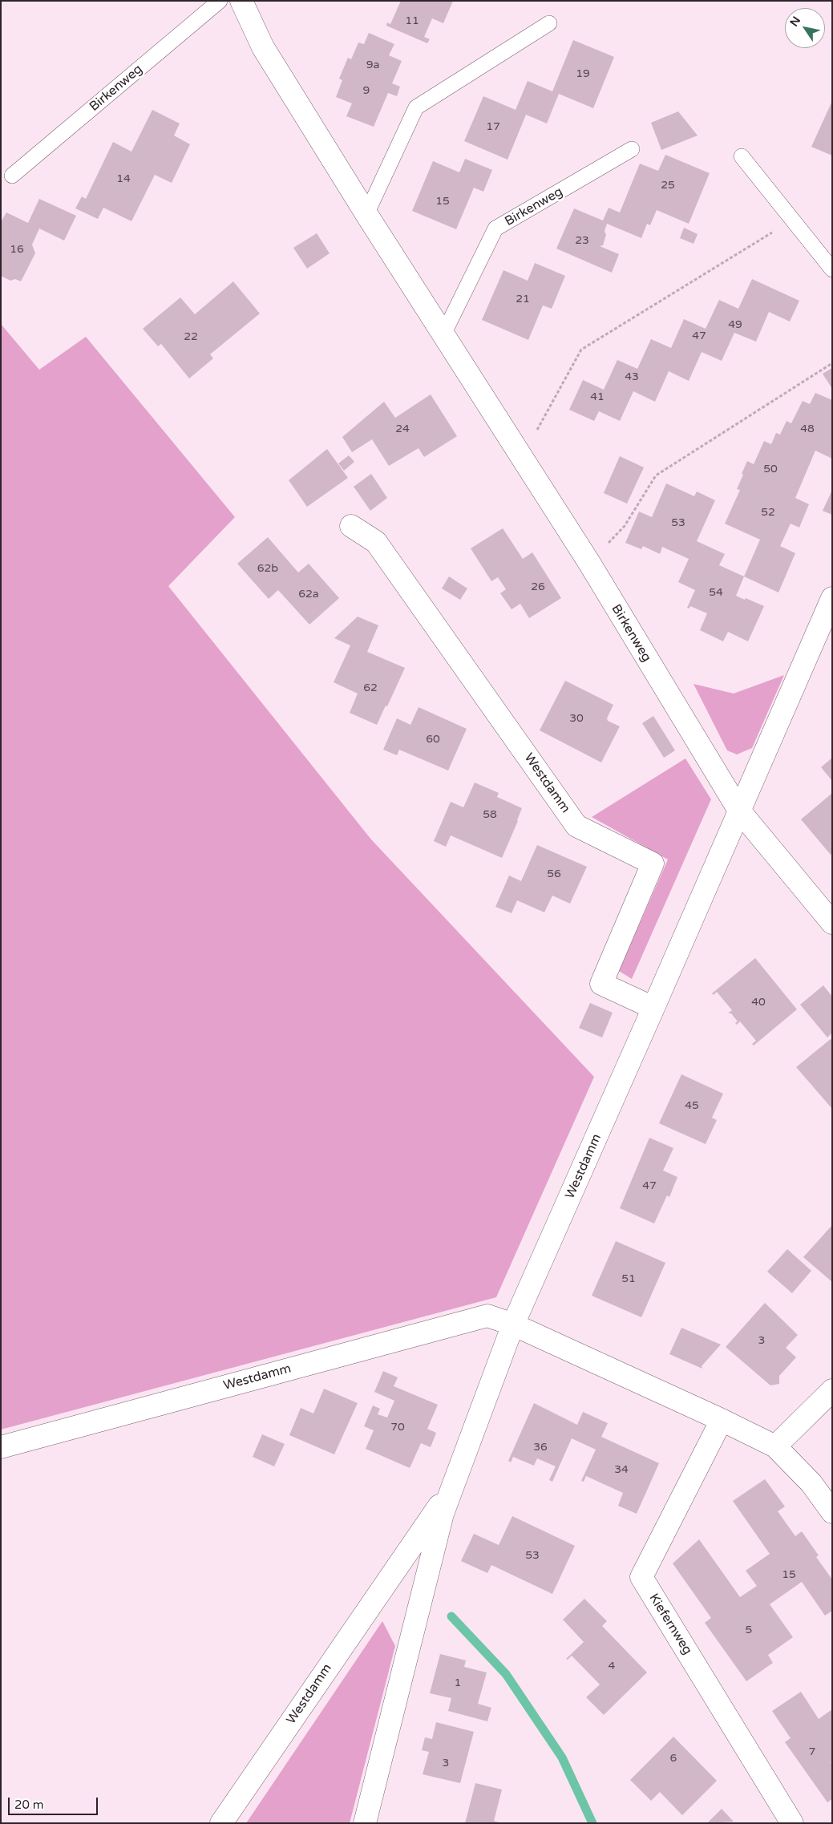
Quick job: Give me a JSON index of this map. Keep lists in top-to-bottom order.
{
  "streets": {
    "street": ["Birkenweg", "Westdamm", "Kiefernweg"]
  },
  "crossings": [
    ["Birkenweg", "Westdamm"]
  ],
  "house_numbers": [
    "11",
    "9a",
    "19",
    "9",
    "17",
    "14",
    "25",
    "15",
    "23",
    "16",
    "21",
    "49",
    "47",
    "22",
    "43",
    "41",
    "24",
    "48",
    "50",
    "52",
    "53",
    "62b",
    "26",
    "54",
    "62a",
    "62",
    "30",
    "60",
    "58",
    "56",
    "40",
    "45",
    "47",
    "51",
    "3",
    "70",
    "36",
    "34",
    "53",
    "15",
    "5",
    "4",
    "1",
    "7",
    "6",
    "3"
  ],
  "scale_bar": "20 m",
  "north": "top left"
}
